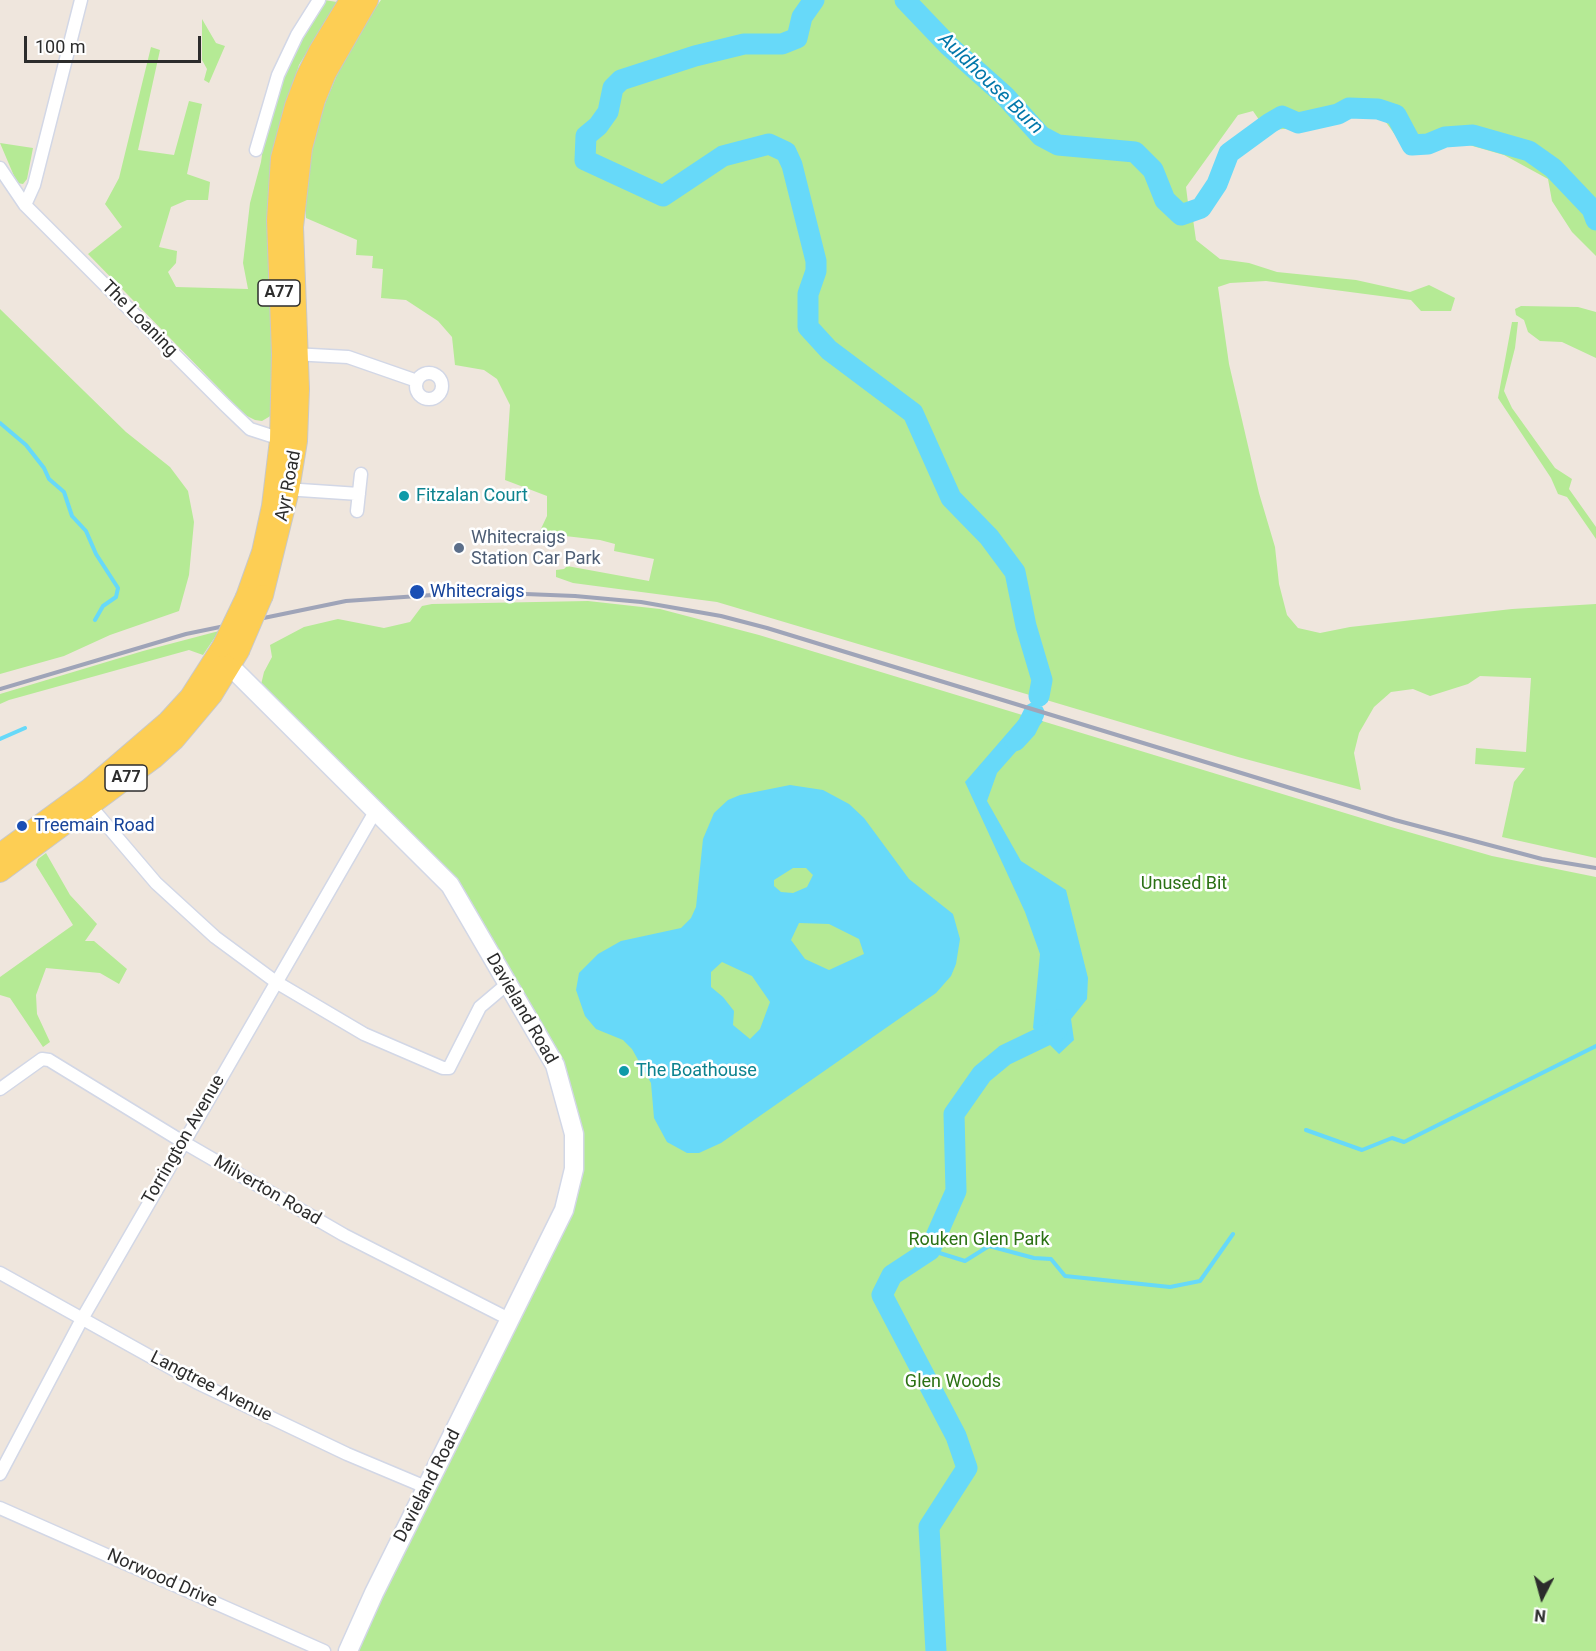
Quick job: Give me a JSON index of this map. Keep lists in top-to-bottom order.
{
  "streets": {
    "main road": ["A77", "Ayr Road"],
    "street": [
      "The Loaning",
      "Davieland Road",
      "Torrington Avenue",
      "Milverton Road",
      "Langtree Avenue",
      "Norwood Drive"
    ]
  },
  "crossings": [
    ["The Loaning", "Ayr Road"],
    ["Ayr Road", "Davieland Road"],
    ["Davieland Road", "Torrington Avenue"],
    ["Davieland Road", "Milverton Road"],
    ["Davieland Road", "Langtree Avenue"],
    ["Torrington Avenue", "Milverton Road"],
    ["Torrington Avenue", "Langtree Avenue"]
  ],
  "water": ["Auldhouse Burn"],
  "parks": ["Unused Bit", "Rouken Glen Park", "Glen Woods"],
  "places": [
    "Fitzalan Court",
    "Whitecraigs Station Car Park",
    "Whitecraigs",
    "Treemain Road",
    "The Boathouse"
  ],
  "scale_bar": "100 m",
  "north": "bottom"
}
